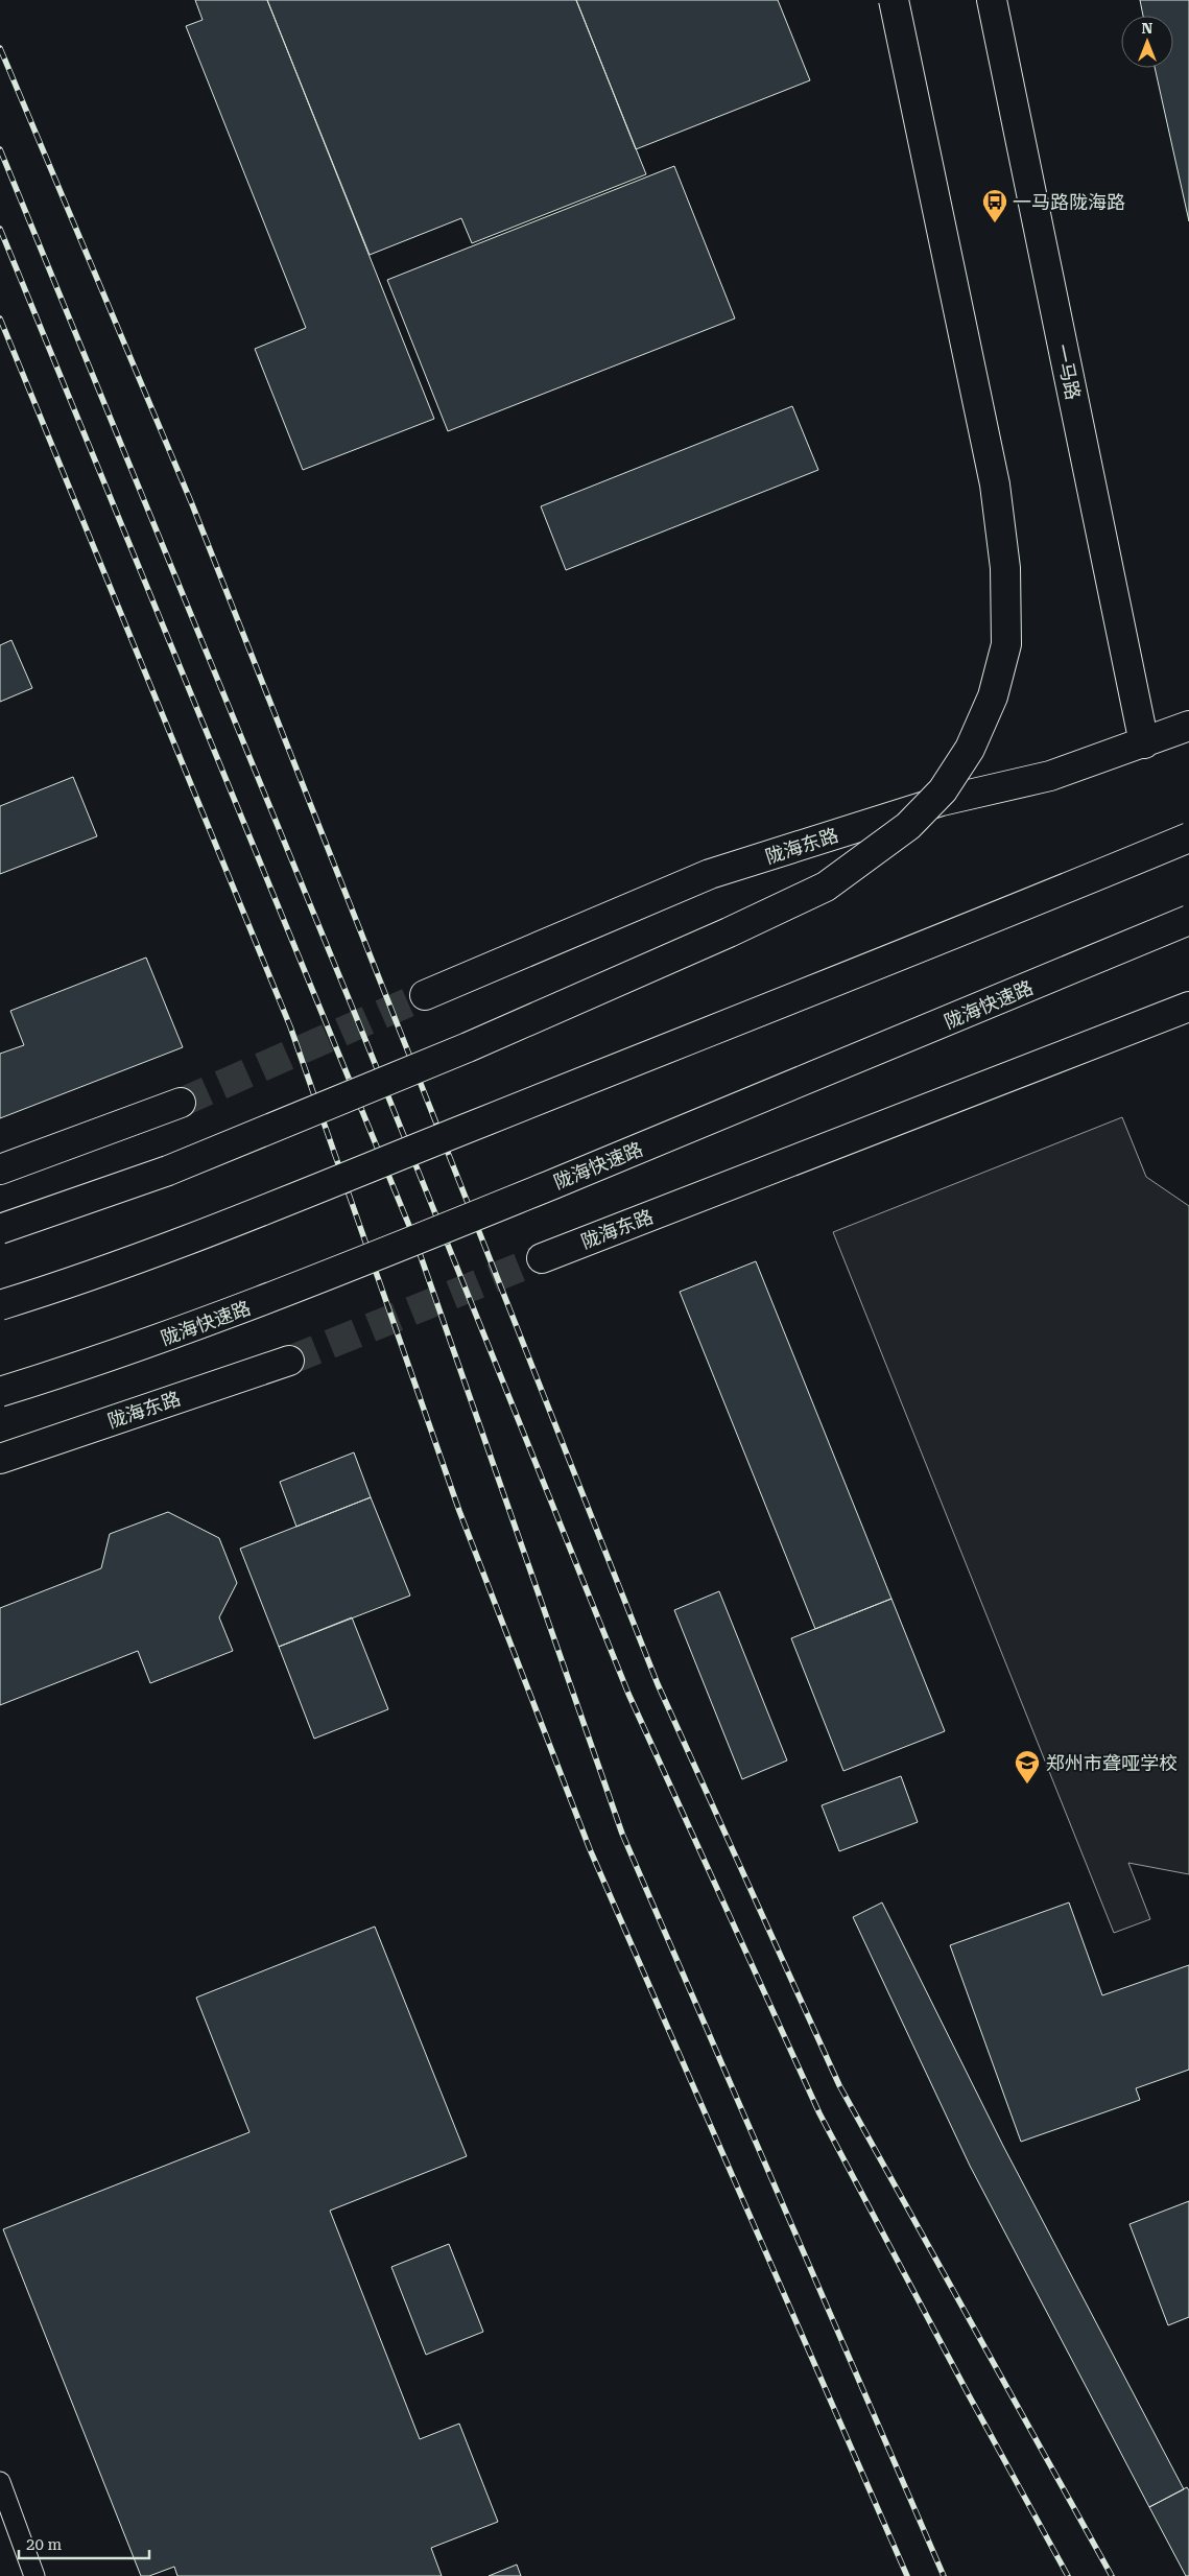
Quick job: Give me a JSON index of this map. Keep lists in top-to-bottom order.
{
  "streets": {
    "main road": ["一马路", "陇海东路", "陇海快速路"]
  },
  "crossings": [
    ["一马路", "陇海东路"]
  ],
  "places": {
    "bus stop": ["一马路陇海路"],
    "school or university": ["郑州市聋哑学校"]
  },
  "scale_bar": "20 m",
  "north": "top"
}
